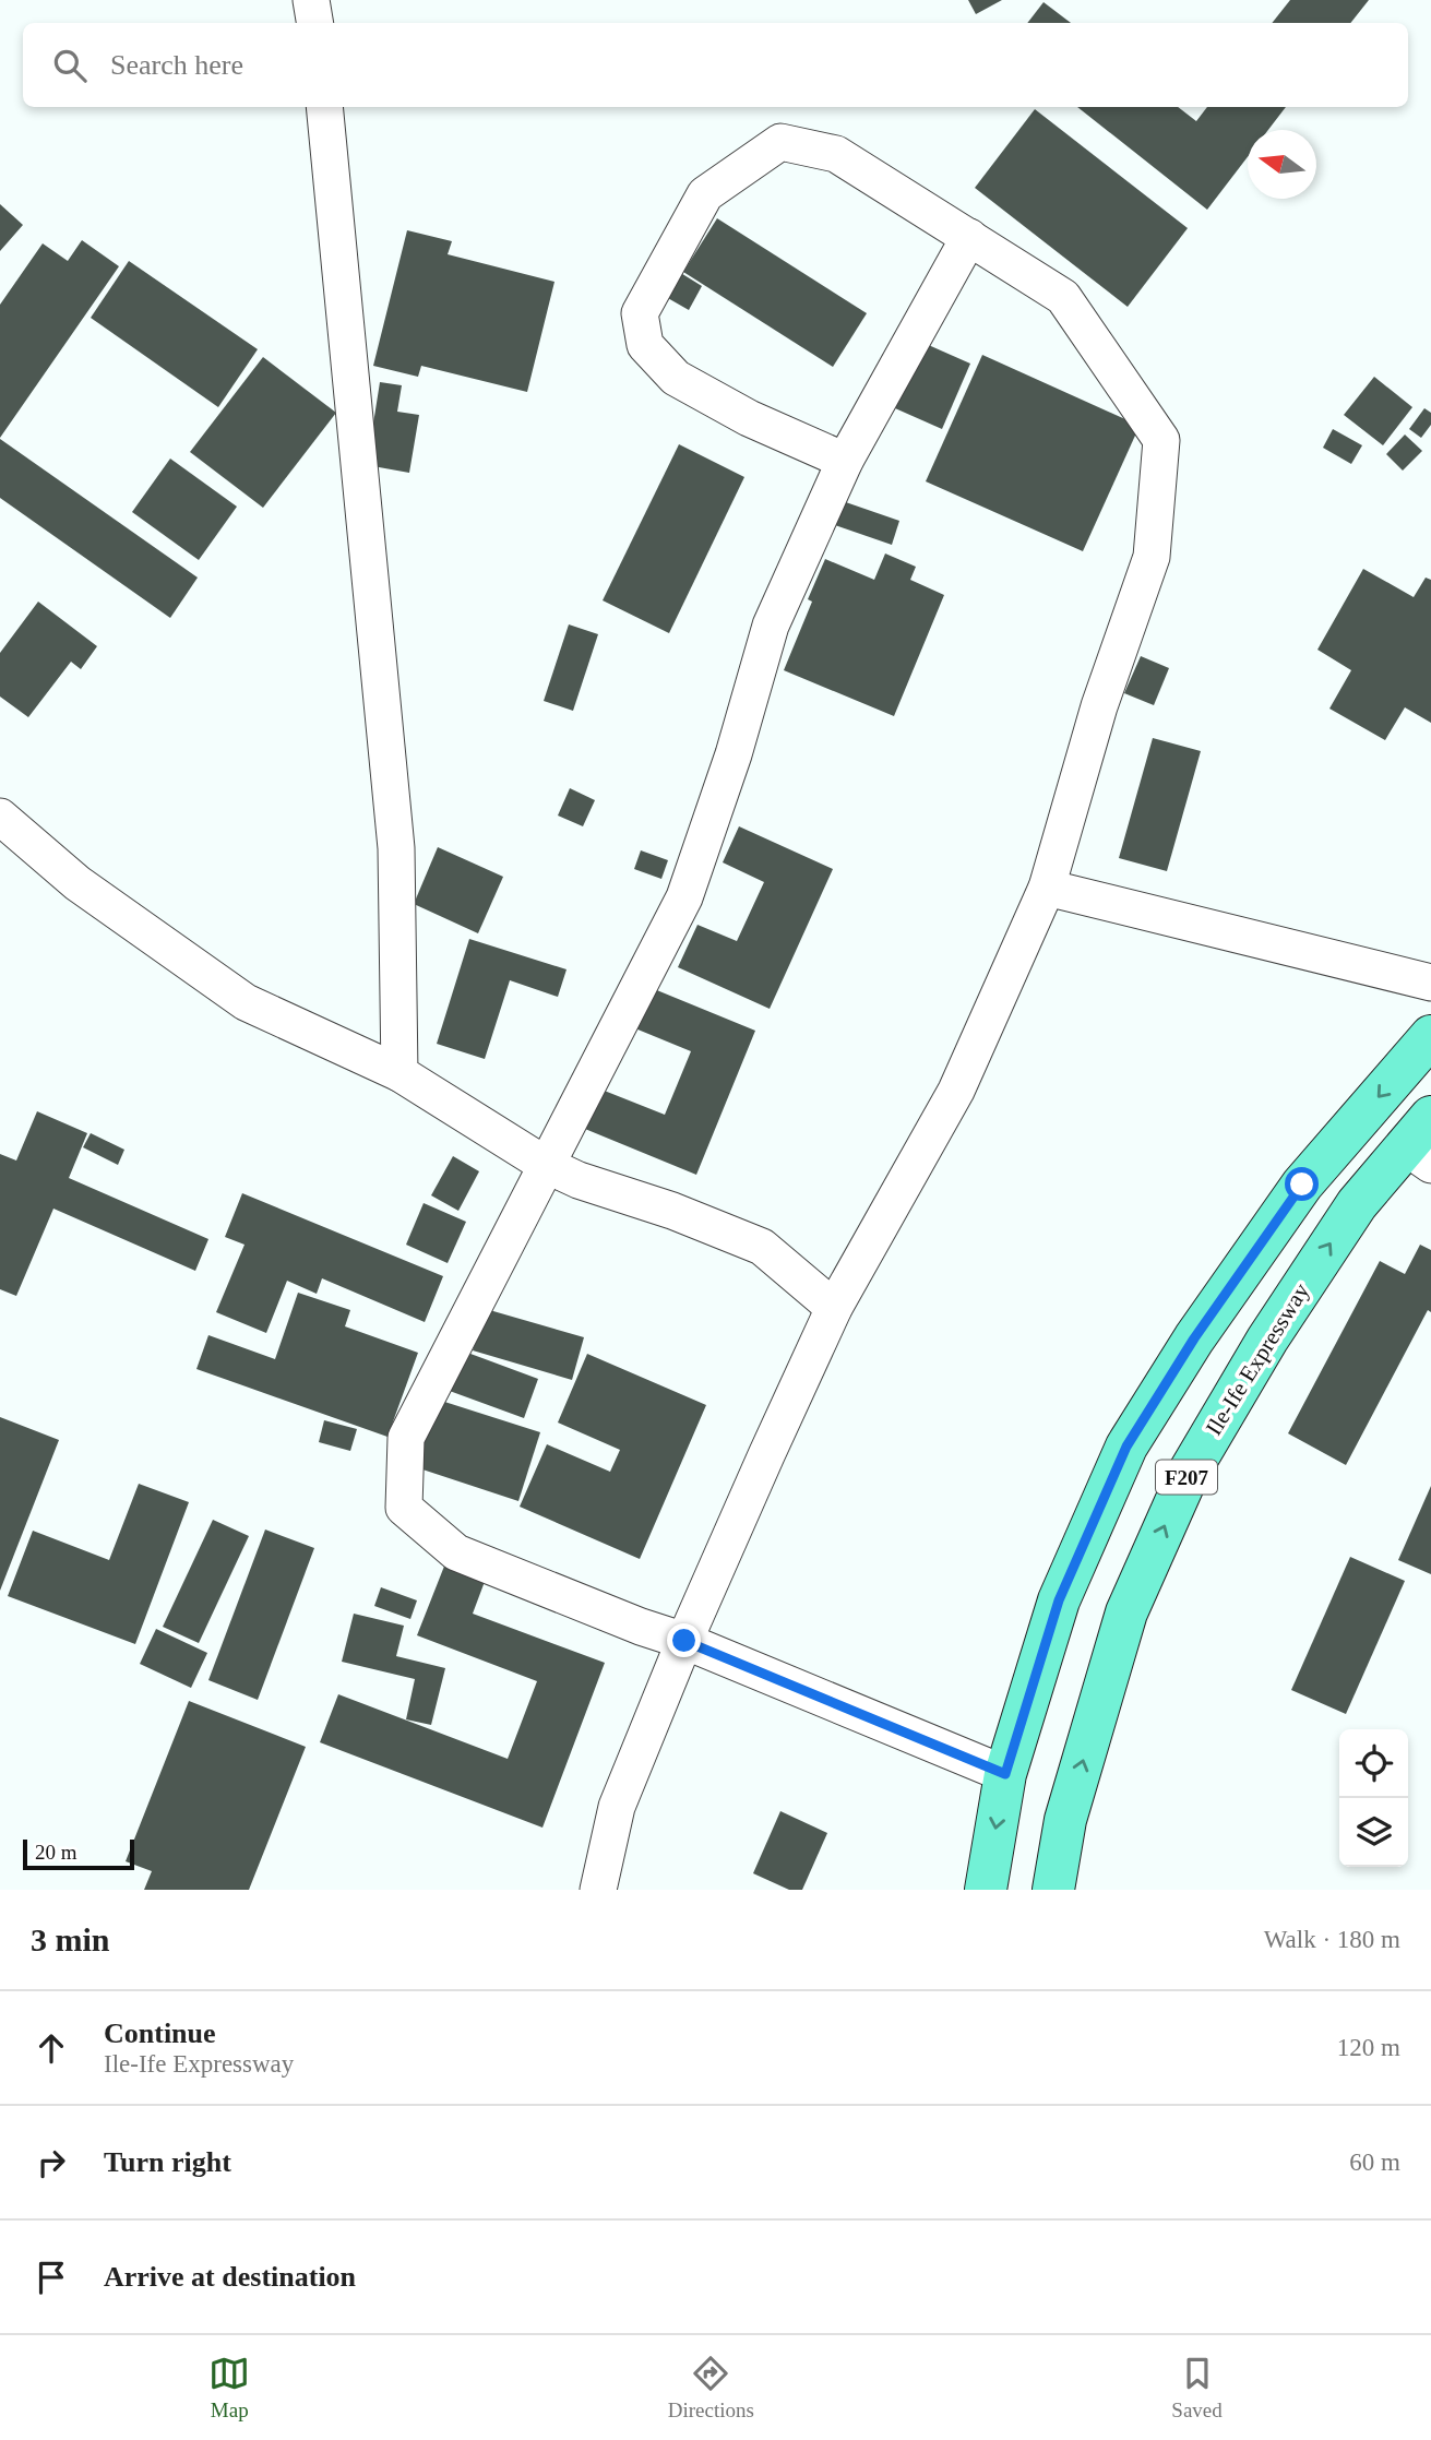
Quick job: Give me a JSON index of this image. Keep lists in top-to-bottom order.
{
  "streets": {
    "main road": ["Ile-Ife Expressway", "F207"]
  },
  "scale_bar": "20 m",
  "north": "left",
  "page": {
    "search": "Search here",
    "scale": "20 m",
    "heading": ["3 min", "Walk · 180 m"],
    "list": [
      ["Continue", "Ile-Ife Expressway", "120 m"],
      ["Turn right", "60 m"],
      "Arrive at destination"
    ],
    "nav": ["Map", "Directions", "Saved"]
  }
}
